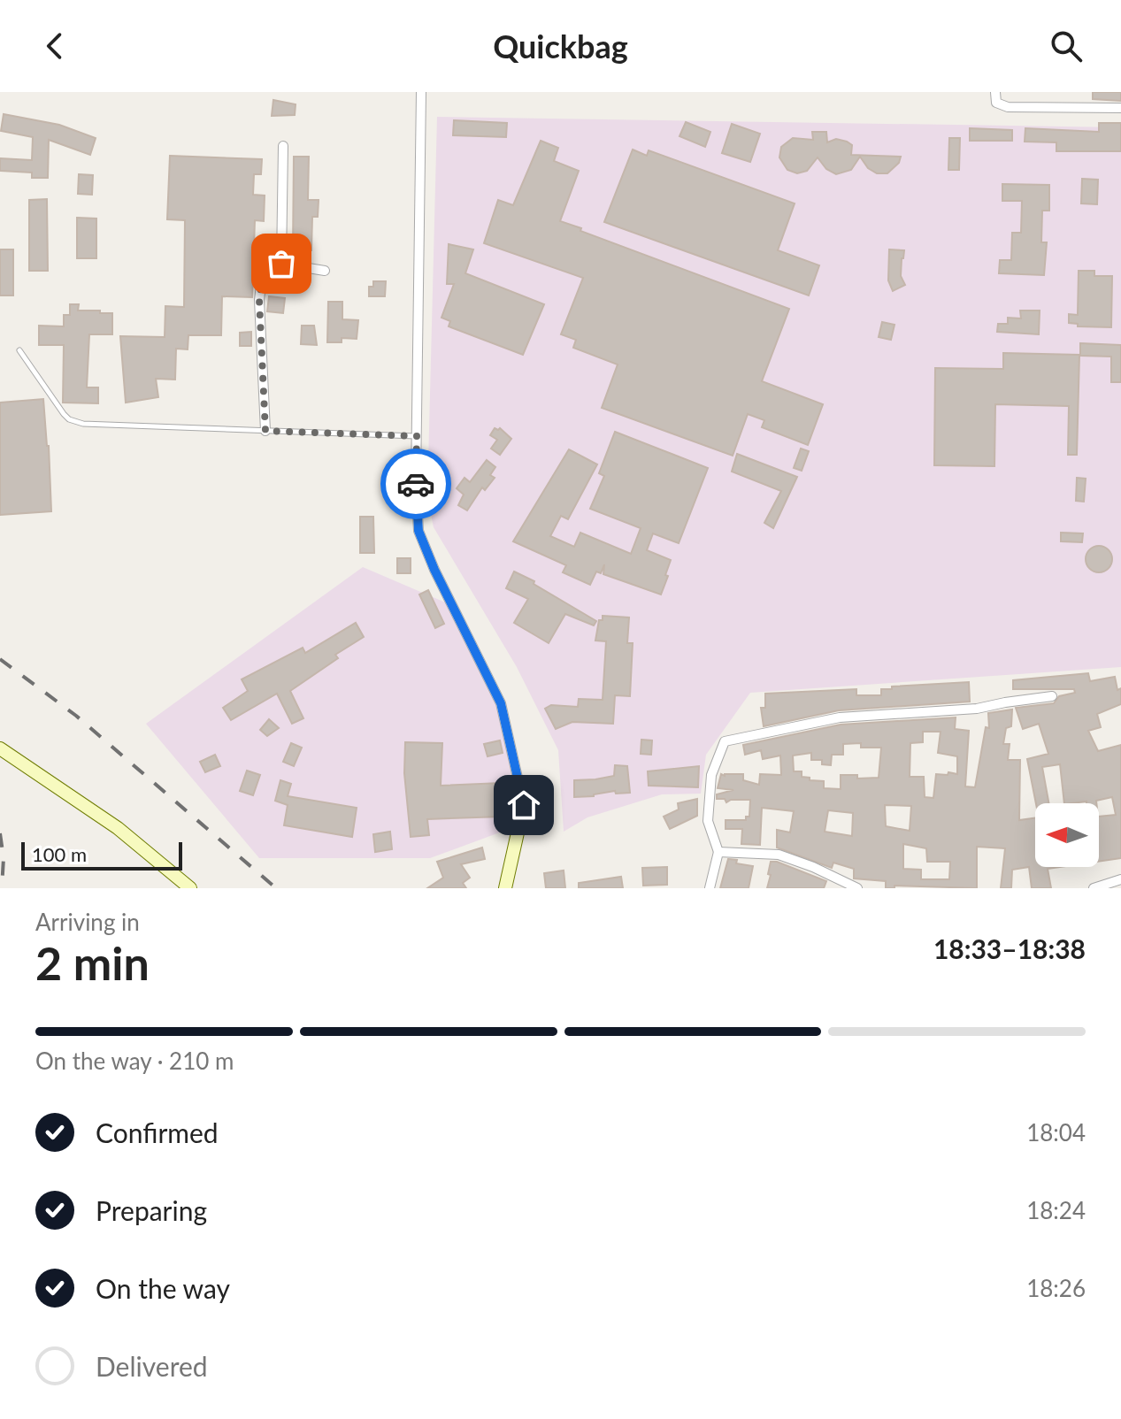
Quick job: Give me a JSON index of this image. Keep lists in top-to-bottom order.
{
  "scale_bar": "100 m",
  "north": "left",
  "page": {
    "header": "Quickbag",
    "scale": "100 m",
    "heading": ["2 min", "Arriving in", "18:33–18:38"],
    "bar": "On the way · 210 m",
    "list": [
      ["Confirmed", "18:04"],
      ["Preparing", "18:24"],
      ["On the way", "18:26"],
      "Delivered"
    ]
  }
}
